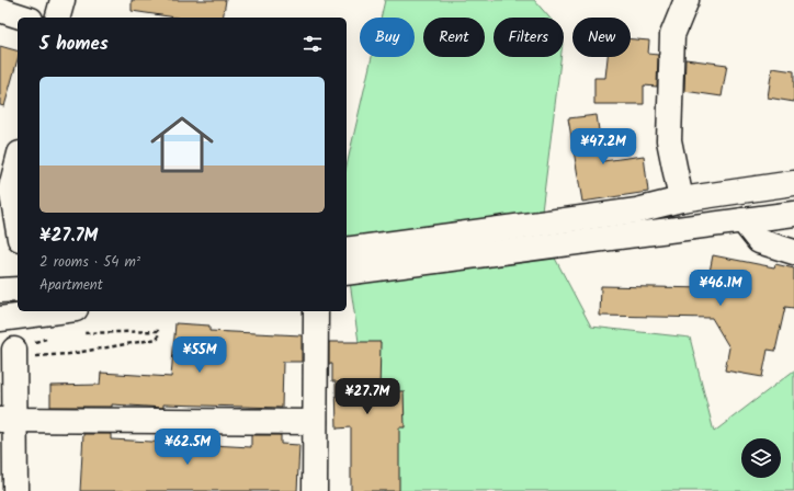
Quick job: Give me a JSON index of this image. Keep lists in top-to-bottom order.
{
  "page": {
    "chip": [
      "Buy",
      "Rent",
      "Filters",
      "New"
    ],
    "heading": "5 homes",
    "list": [
      {
        "name": "¥27.7M",
        "note": "2 rooms · 54 m² · Apartment"
      }
    ],
    "price": [
      "¥47.2M",
      "¥46.1M",
      "¥55M",
      "¥27.7M",
      "¥62.5M"
    ]
  }
}
